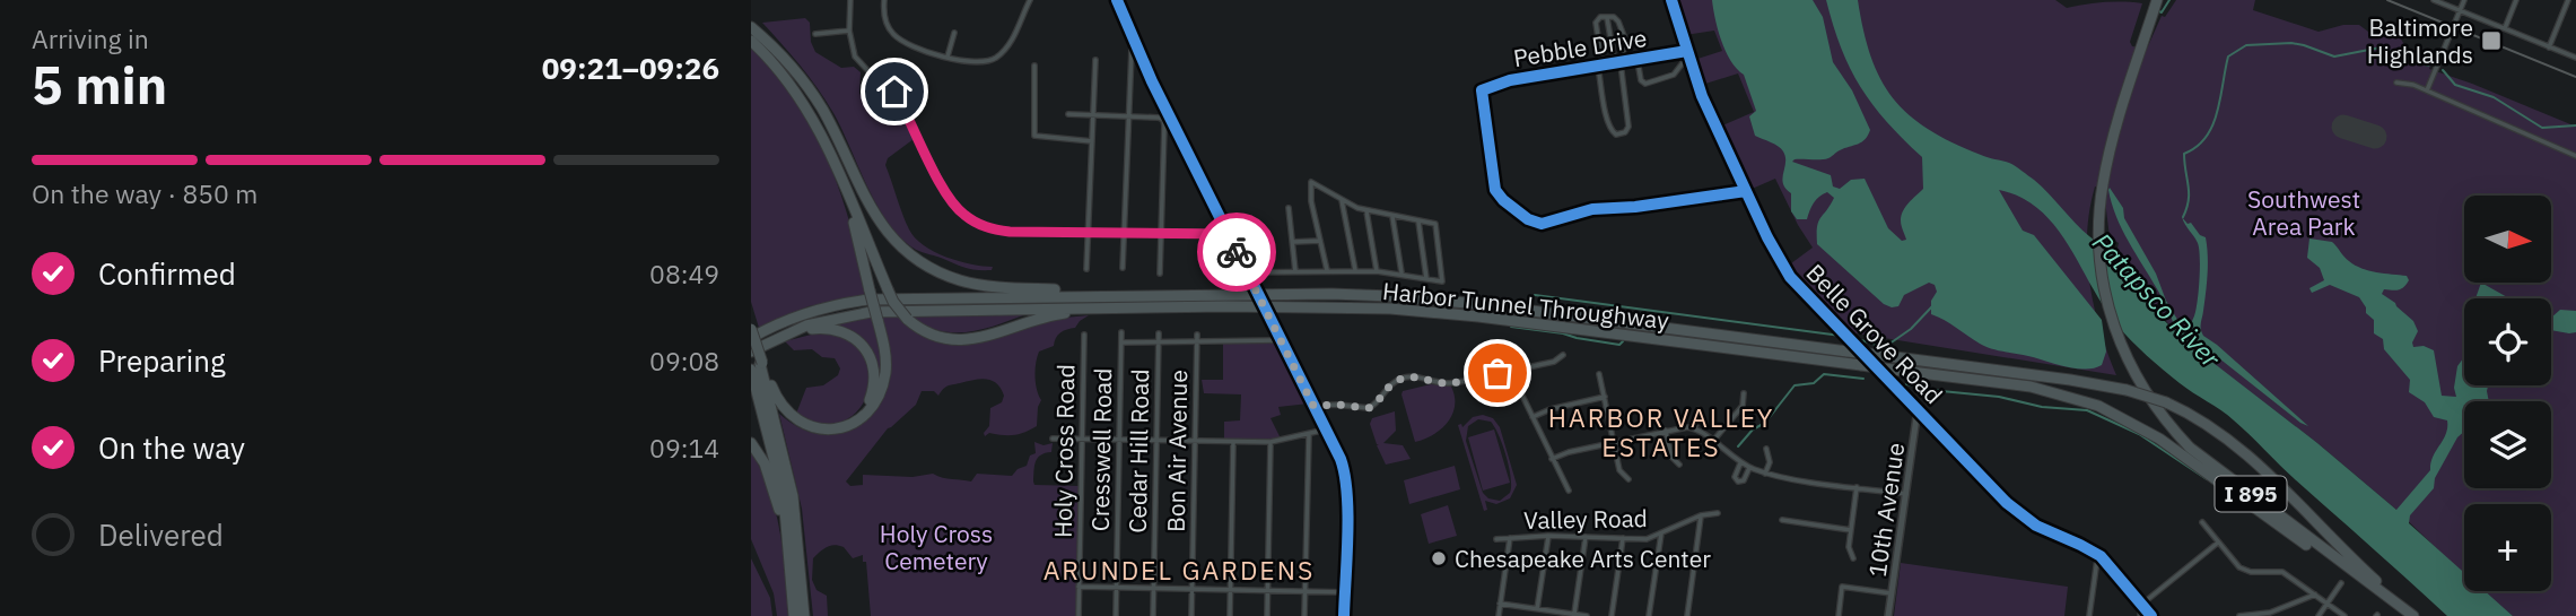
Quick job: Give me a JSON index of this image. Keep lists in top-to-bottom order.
{
  "streets": {
    "highway": ["Harbor Tunnel Throughway", "I 895"],
    "main road": ["Belle Grove Road"],
    "street": [
      "Pebble Drive",
      "Cresswell Road",
      "Holy Cross Road",
      "Cedar Hill Road",
      "Bon Air Avenue",
      "10th Avenue",
      "Valley Road"
    ]
  },
  "crossings": [
    ["Pebble Drive", "Belle Grove Road"],
    ["Harbor Tunnel Throughway", "I 895"],
    ["Belle Grove Road", "10th Avenue"]
  ],
  "districts": ["HARBOR VALLEY ESTATES", "ARUNDEL GARDENS"],
  "water": ["Patapsco River"],
  "parks": ["Southwest Area Park", "Holy Cross Cemetery"],
  "places": {
    "transit": ["Baltimore Highlands"],
    "other": ["Chesapeake Arts Center"]
  },
  "north": "right",
  "page": {
    "heading": ["5 min", "Arriving in", "09:21–09:26"],
    "bar": "On the way · 850 m",
    "map_buttons": "+",
    "list": [
      ["Confirmed", "08:49"],
      ["Preparing", "09:08"],
      ["On the way", "09:14"],
      "Delivered"
    ]
  }
}
